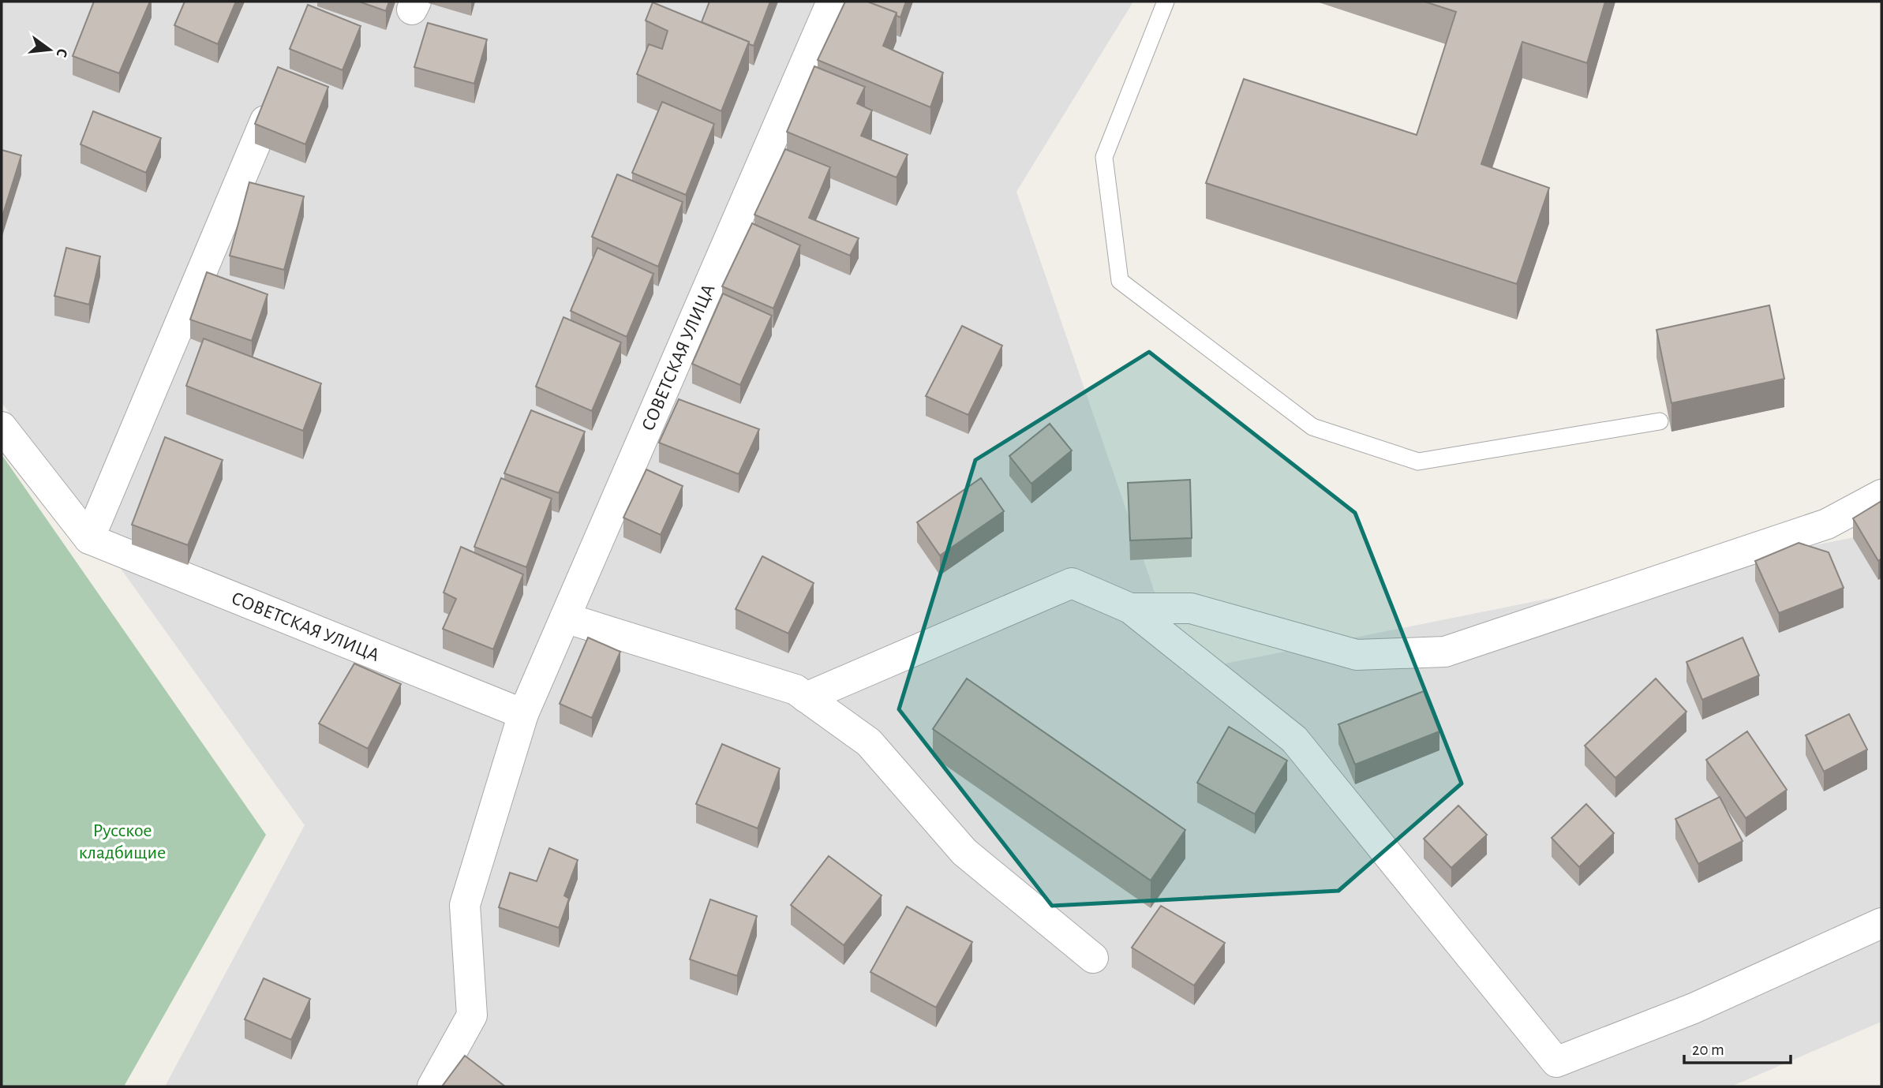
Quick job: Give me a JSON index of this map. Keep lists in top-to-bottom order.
{
  "streets": {
    "street": ["СОВЕТСКАЯ УЛИЦА"]
  },
  "parks": ["Русское кладбищие"],
  "scale_bar": "20 m",
  "north": "right"
}
